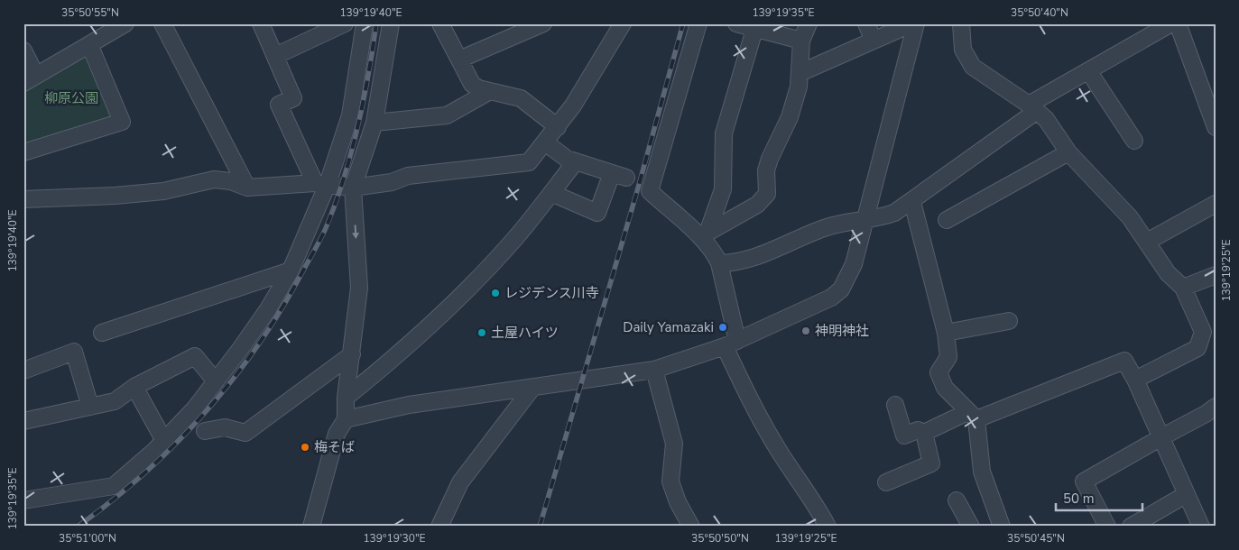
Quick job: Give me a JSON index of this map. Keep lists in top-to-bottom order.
{
  "parks": ["柳原公園"],
  "places": [
    "レジデンス川寺",
    "Daily Yamazaki",
    "神明神社",
    "土屋ハイツ",
    "梅そば"
  ],
  "scale_bar": "50 m",
  "coordinates": [
    "35°50'55\"N",
    "139°19'40\"E",
    "139°19'35\"E",
    "35°50'40\"N",
    "139°19'25\"E",
    "35°51'00\"N",
    "139°19'30\"E",
    "35°50'50\"N",
    "35°50'45\"N"
  ]
}
